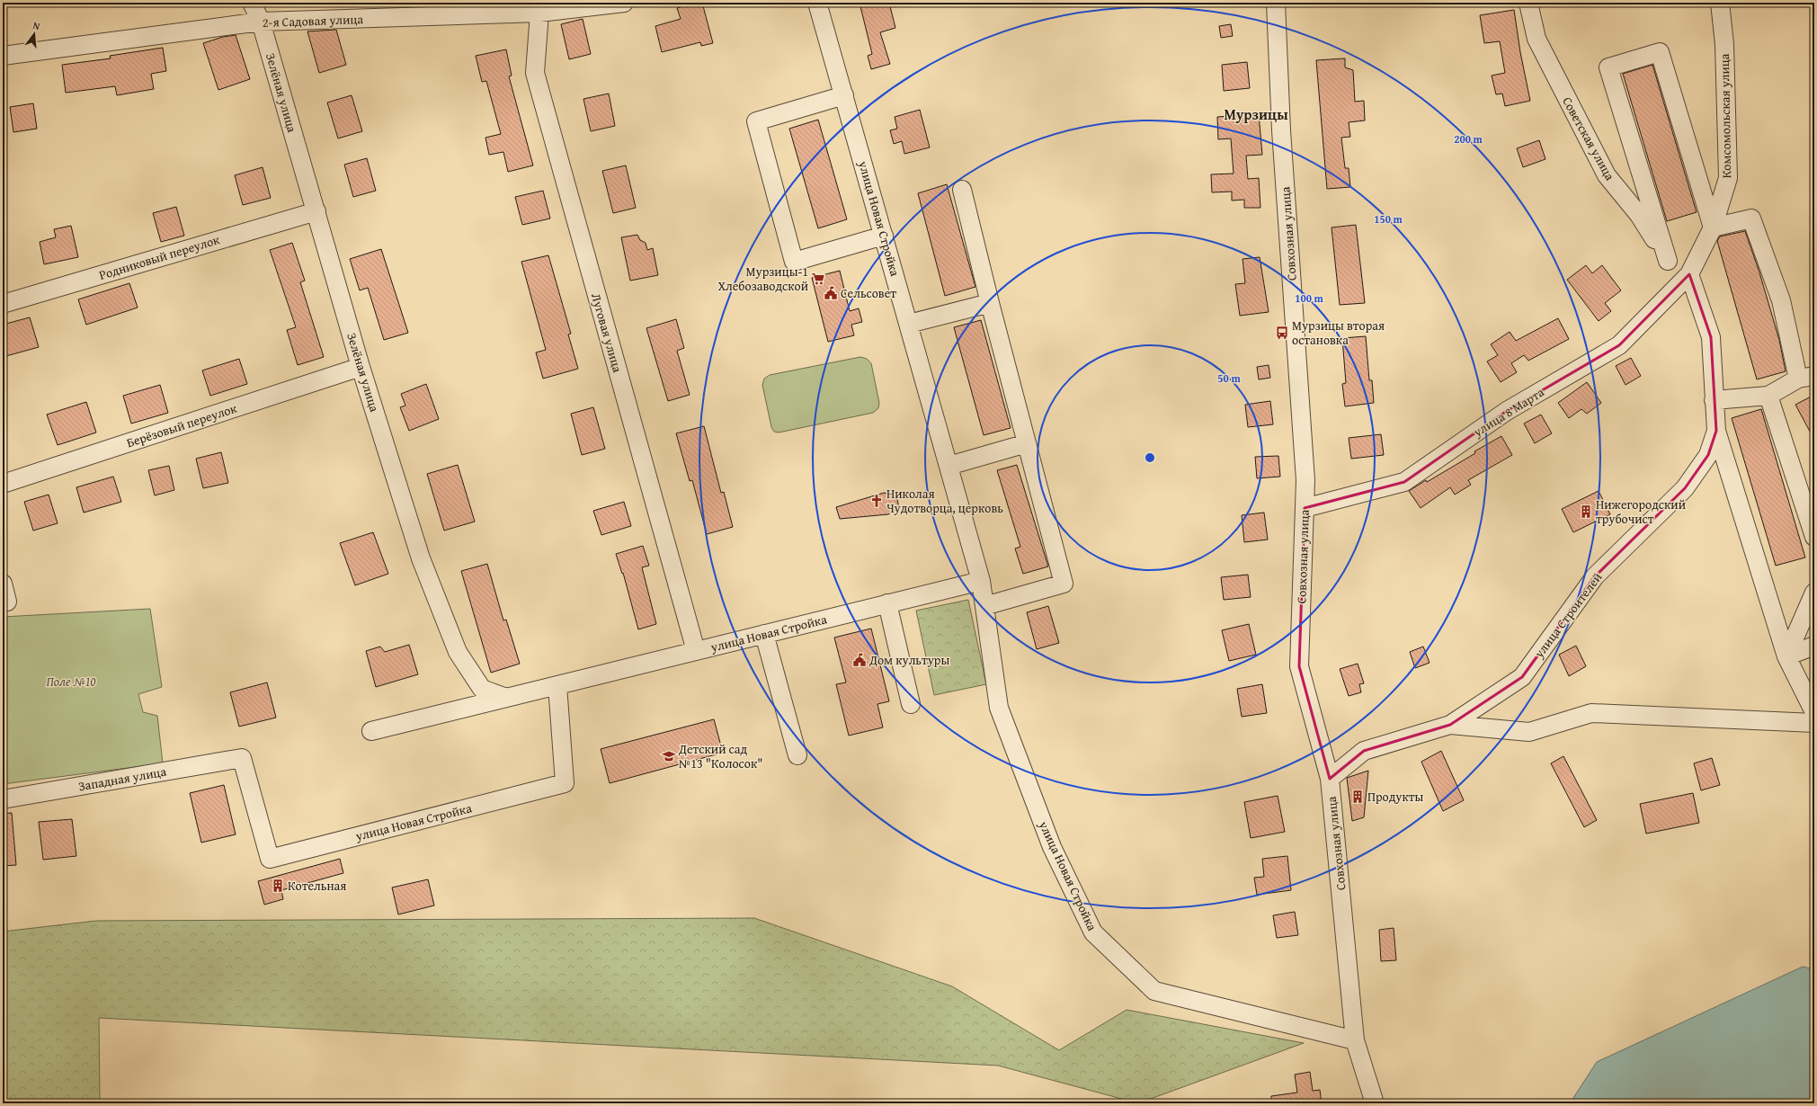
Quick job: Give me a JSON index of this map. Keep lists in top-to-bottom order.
{
  "streets": {
    "street": [
      "2-я Садовая улица",
      "Зелёная улица",
      "Комсомольская улица",
      "Советская улица",
      "улица Новая Стройка",
      "Совхозная улица",
      "Родниковый переулок",
      "Луговая улица",
      "улица 8 Марта",
      "Берёзовый переулок",
      "улица Строителей",
      "Западная улица"
    ]
  },
  "crossings": [
    ["2-я Садовая улица", "Зелёная улица"],
    ["2-я Садовая улица", "Луговая улица"],
    ["Зелёная улица", "улица Новая Стройка"],
    ["Зелёная улица", "Родниковый переулок"],
    ["Зелёная улица", "Берёзовый переулок"],
    ["Комсомольская улица", "Советская улица"],
    ["Комсомольская улица", "улица 8 Марта"],
    ["Комсомольская улица", "улица Строителей"],
    ["Советская улица", "улица 8 Марта"],
    ["Советская улица", "улица Строителей"],
    ["улица Новая Стройка", "Совхозная улица"],
    ["улица Новая Стройка", "Луговая улица"],
    ["улица Новая Стройка", "Западная улица"],
    ["Совхозная улица", "улица 8 Марта"],
    ["Совхозная улица", "улица Строителей"],
    ["улица 8 Марта", "улица Строителей"]
  ],
  "districts": ["Мурзицы"],
  "parks": ["Поле №10"],
  "places": {
    "supermarket": ["Мурзицы-1 Хлебозаводской"],
    "public building": ["Сельсовет", "Дом культуры"],
    "bus stop": ["Мурзицы вторая остановка"],
    "church": ["Николая Чудотворца, церковь"],
    "building": ["Нижегородский трубочист", "Продукты", "Котельная"],
    "school or university": ["Детский сад №13 \"Колосок\""]
  },
  "north": "top",
  "rings": [
    "200 m",
    "150 m",
    "100 m",
    "50 m"
  ]
}
